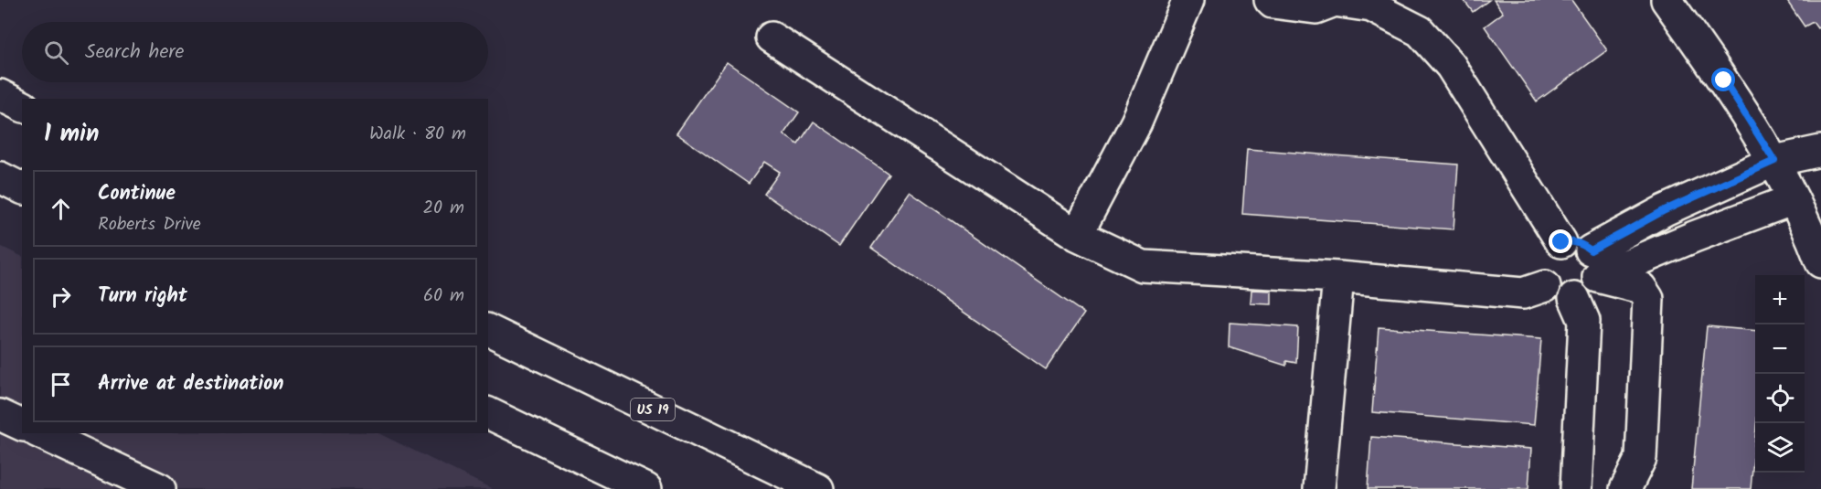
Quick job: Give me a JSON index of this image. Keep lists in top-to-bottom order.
{
  "streets": {
    "main road": ["US 19"]
  },
  "page": {
    "search": "Search here",
    "heading": ["1 min", "Walk · 80 m"],
    "list": [
      ["Continue", "Roberts Drive", "20 m"],
      ["Turn right", "60 m"],
      "Arrive at destination"
    ],
    "map_buttons": ["+", "−"]
  }
}
